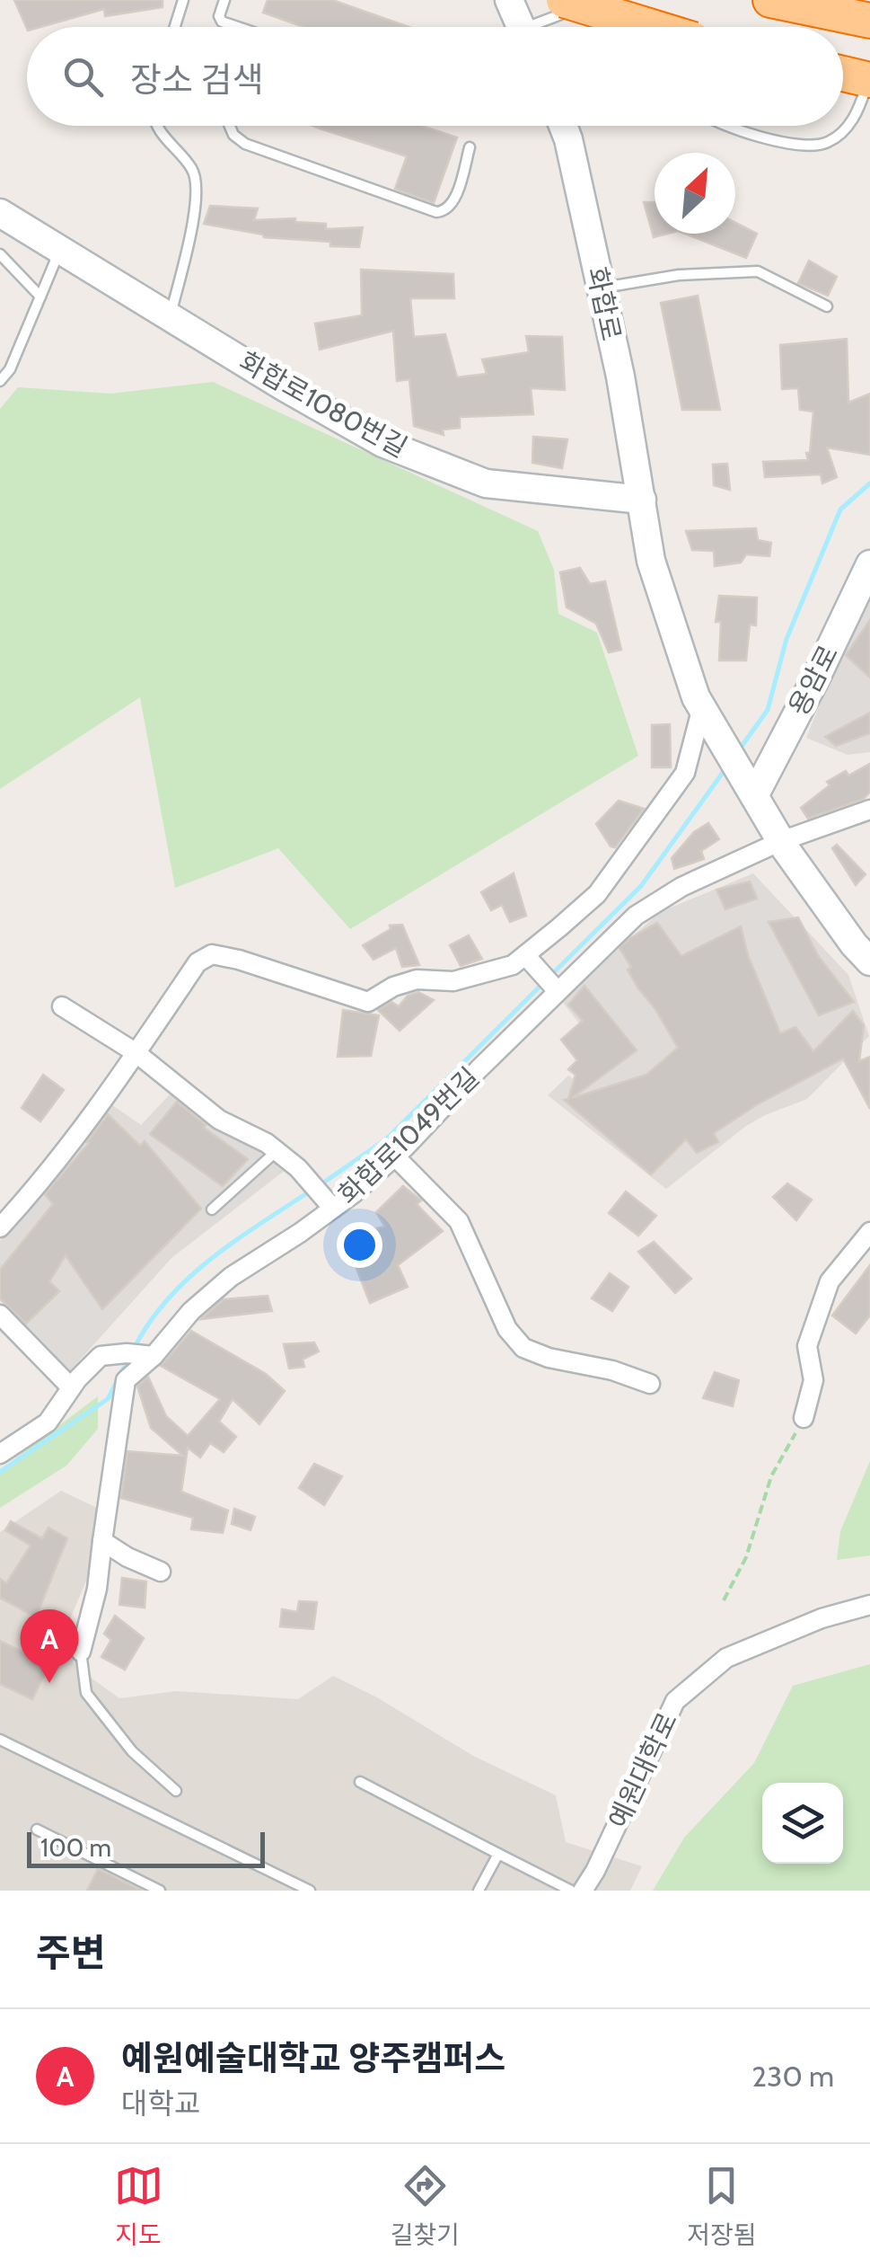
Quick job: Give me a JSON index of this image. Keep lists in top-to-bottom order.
{
  "streets": {
    "street": [
      "화합로",
      "화합로1080번길",
      "용암로",
      "화합로1049번길",
      "예원대학로"
    ]
  },
  "crossings": [
    ["화합로", "화합로1080번길"]
  ],
  "scale_bar": "100 m",
  "north": "top right",
  "page": {
    "search": "장소 검색",
    "pins": "A",
    "scale": "100 m",
    "heading": "주변",
    "list": [
      {
        "mark": "A",
        "name": "예원예술대학교 양주캠퍼스",
        "note": "대학교",
        "value": "230 m"
      }
    ],
    "nav": ["지도", "길찾기", "저장됨"]
  }
}
